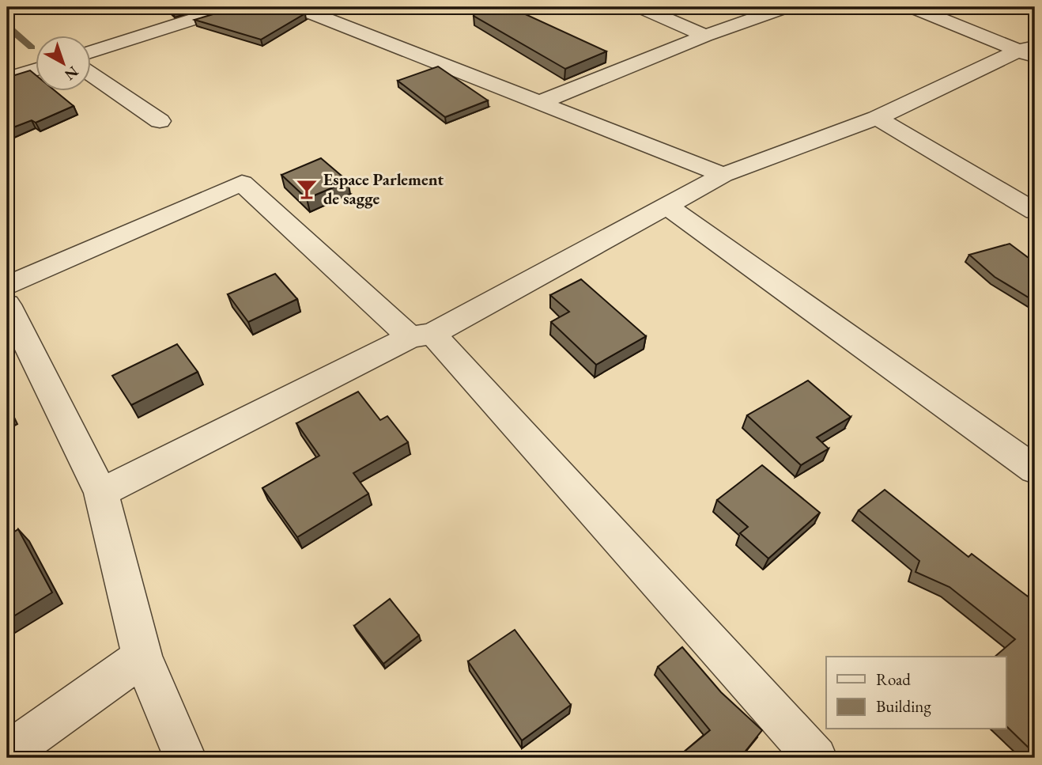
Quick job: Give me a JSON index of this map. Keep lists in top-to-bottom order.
{
  "places": {
    "bar": ["Espace Parlement de sagge"]
  },
  "legend": ["Road", "Building"],
  "north": "bottom right"
}
